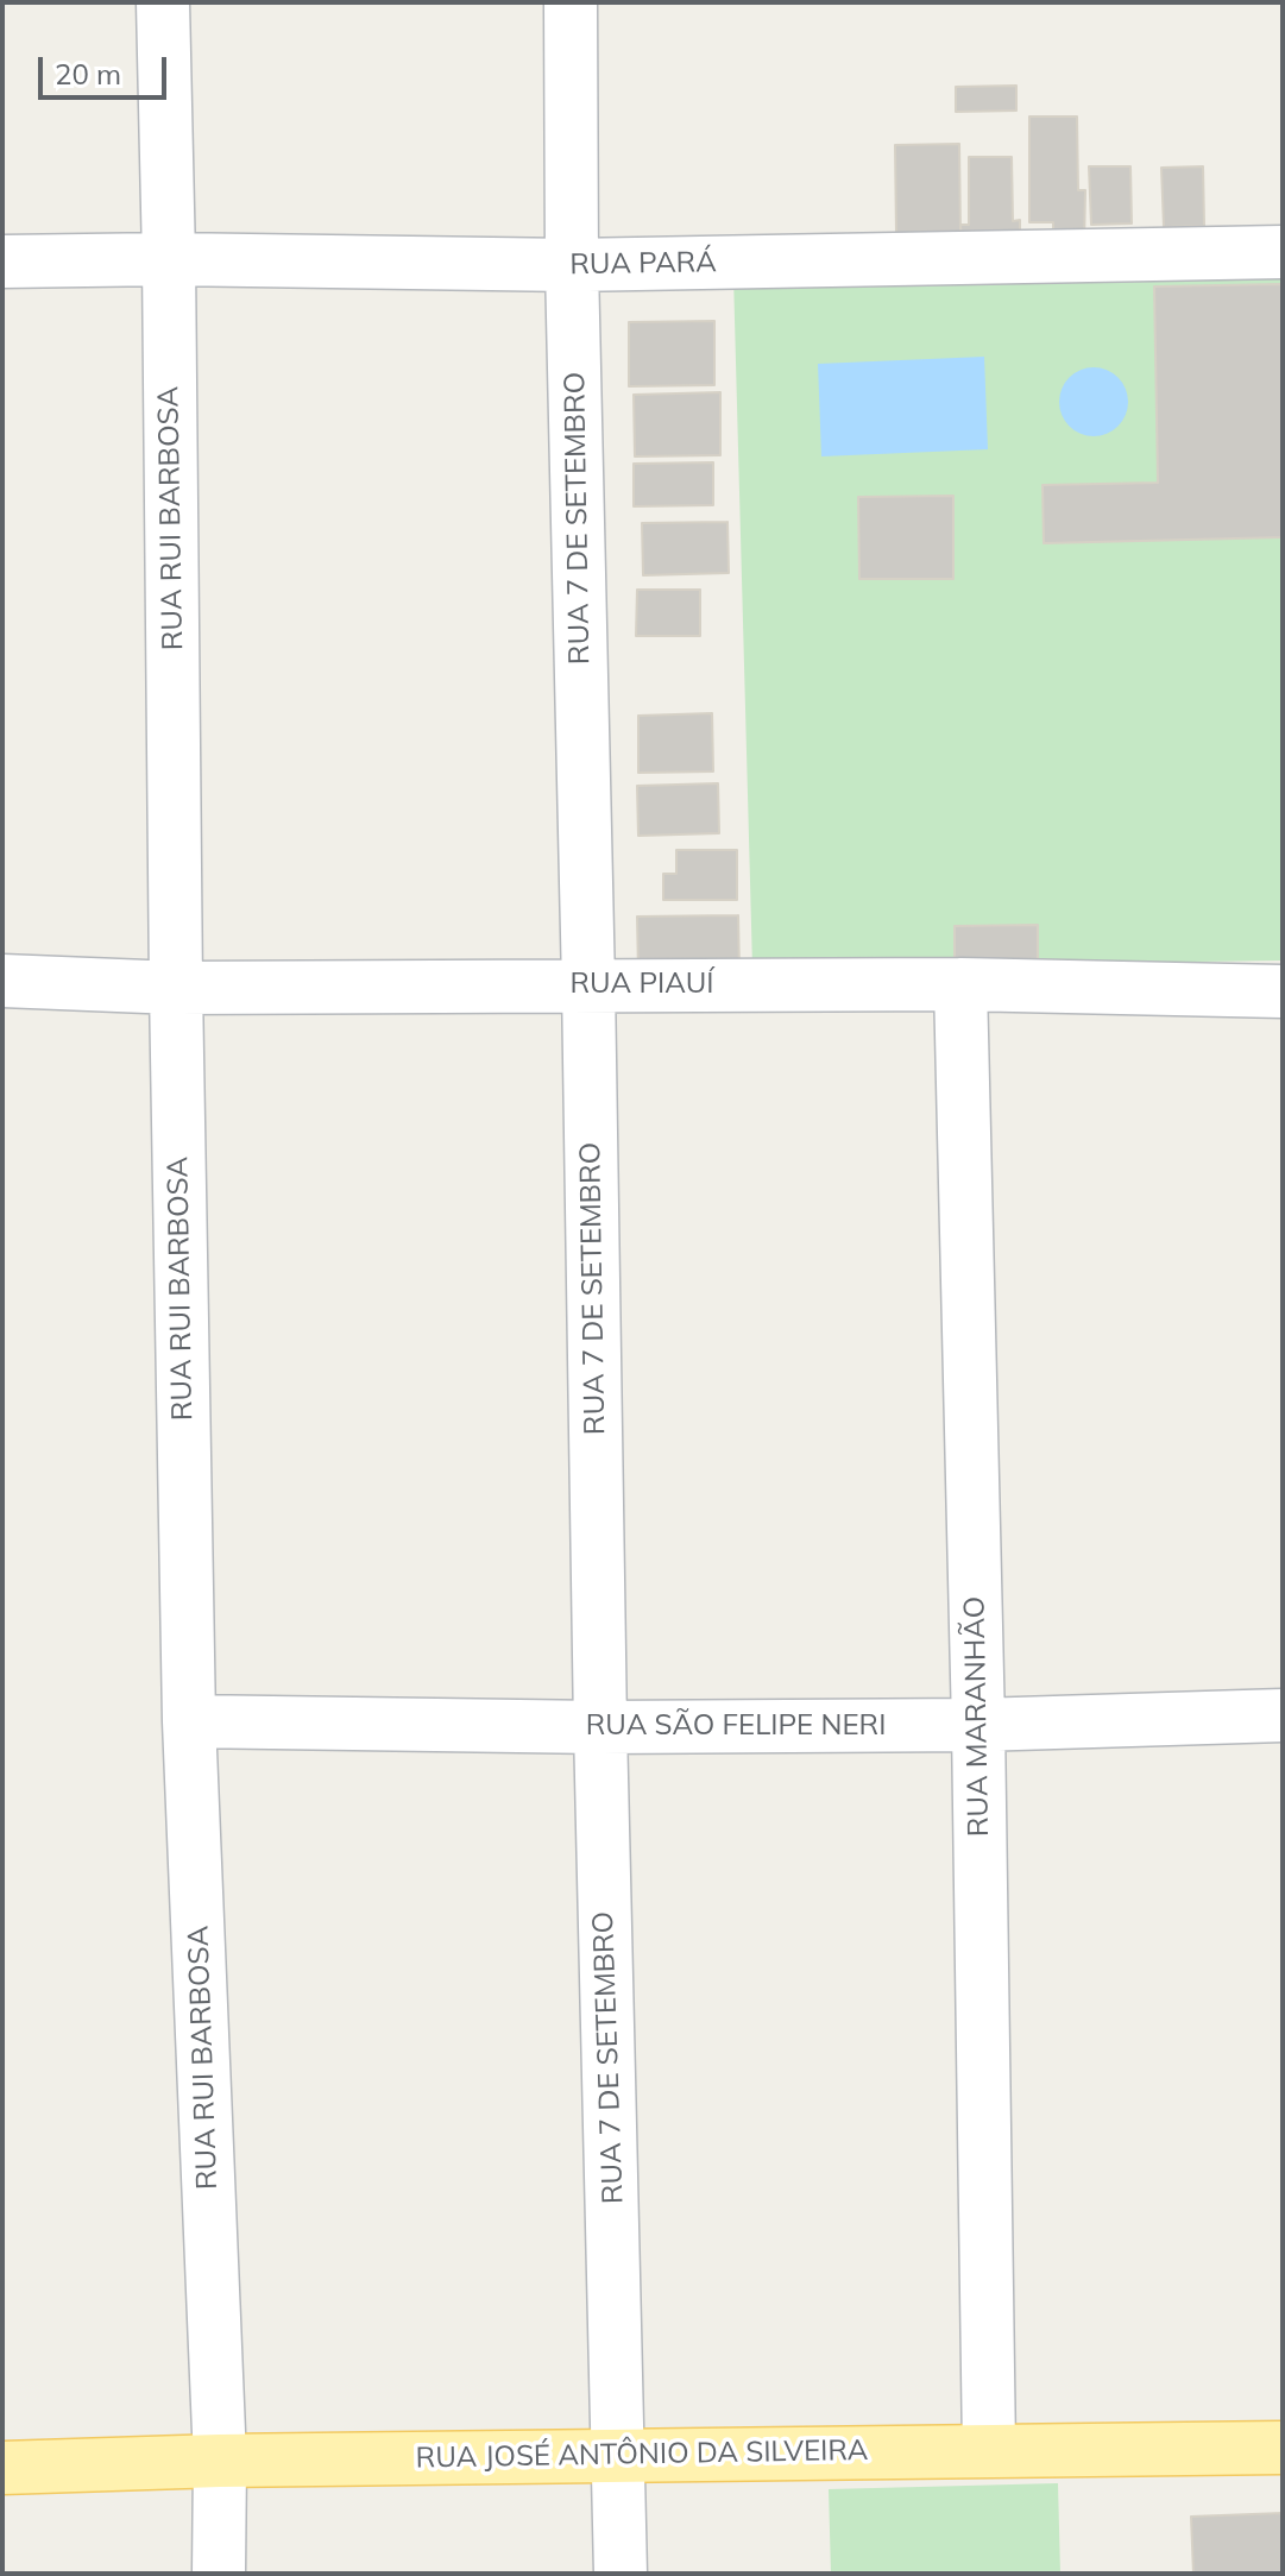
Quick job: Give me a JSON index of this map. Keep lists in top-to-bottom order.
{
  "streets": {
    "main road": ["RUA JOSÉ ANTÔNIO DA SILVEIRA"],
    "street": [
      "RUA PARÁ",
      "RUA RUI BARBOSA",
      "RUA 7 DE SETEMBRO",
      "RUA PIAUÍ",
      "RUA MARANHÃO",
      "RUA SÃO FELIPE NERI"
    ]
  },
  "crossings": [
    ["RUA PARÁ", "RUA RUI BARBOSA"],
    ["RUA PARÁ", "RUA 7 DE SETEMBRO"],
    ["RUA RUI BARBOSA", "RUA PIAUÍ"],
    ["RUA RUI BARBOSA", "RUA SÃO FELIPE NERI"],
    ["RUA RUI BARBOSA", "RUA JOSÉ ANTÔNIO DA SILVEIRA"],
    ["RUA 7 DE SETEMBRO", "RUA PIAUÍ"],
    ["RUA 7 DE SETEMBRO", "RUA SÃO FELIPE NERI"],
    ["RUA 7 DE SETEMBRO", "RUA JOSÉ ANTÔNIO DA SILVEIRA"],
    ["RUA PIAUÍ", "RUA MARANHÃO"],
    ["RUA MARANHÃO", "RUA SÃO FELIPE NERI"],
    ["RUA MARANHÃO", "RUA JOSÉ ANTÔNIO DA SILVEIRA"]
  ],
  "scale_bar": "20 m"
}
